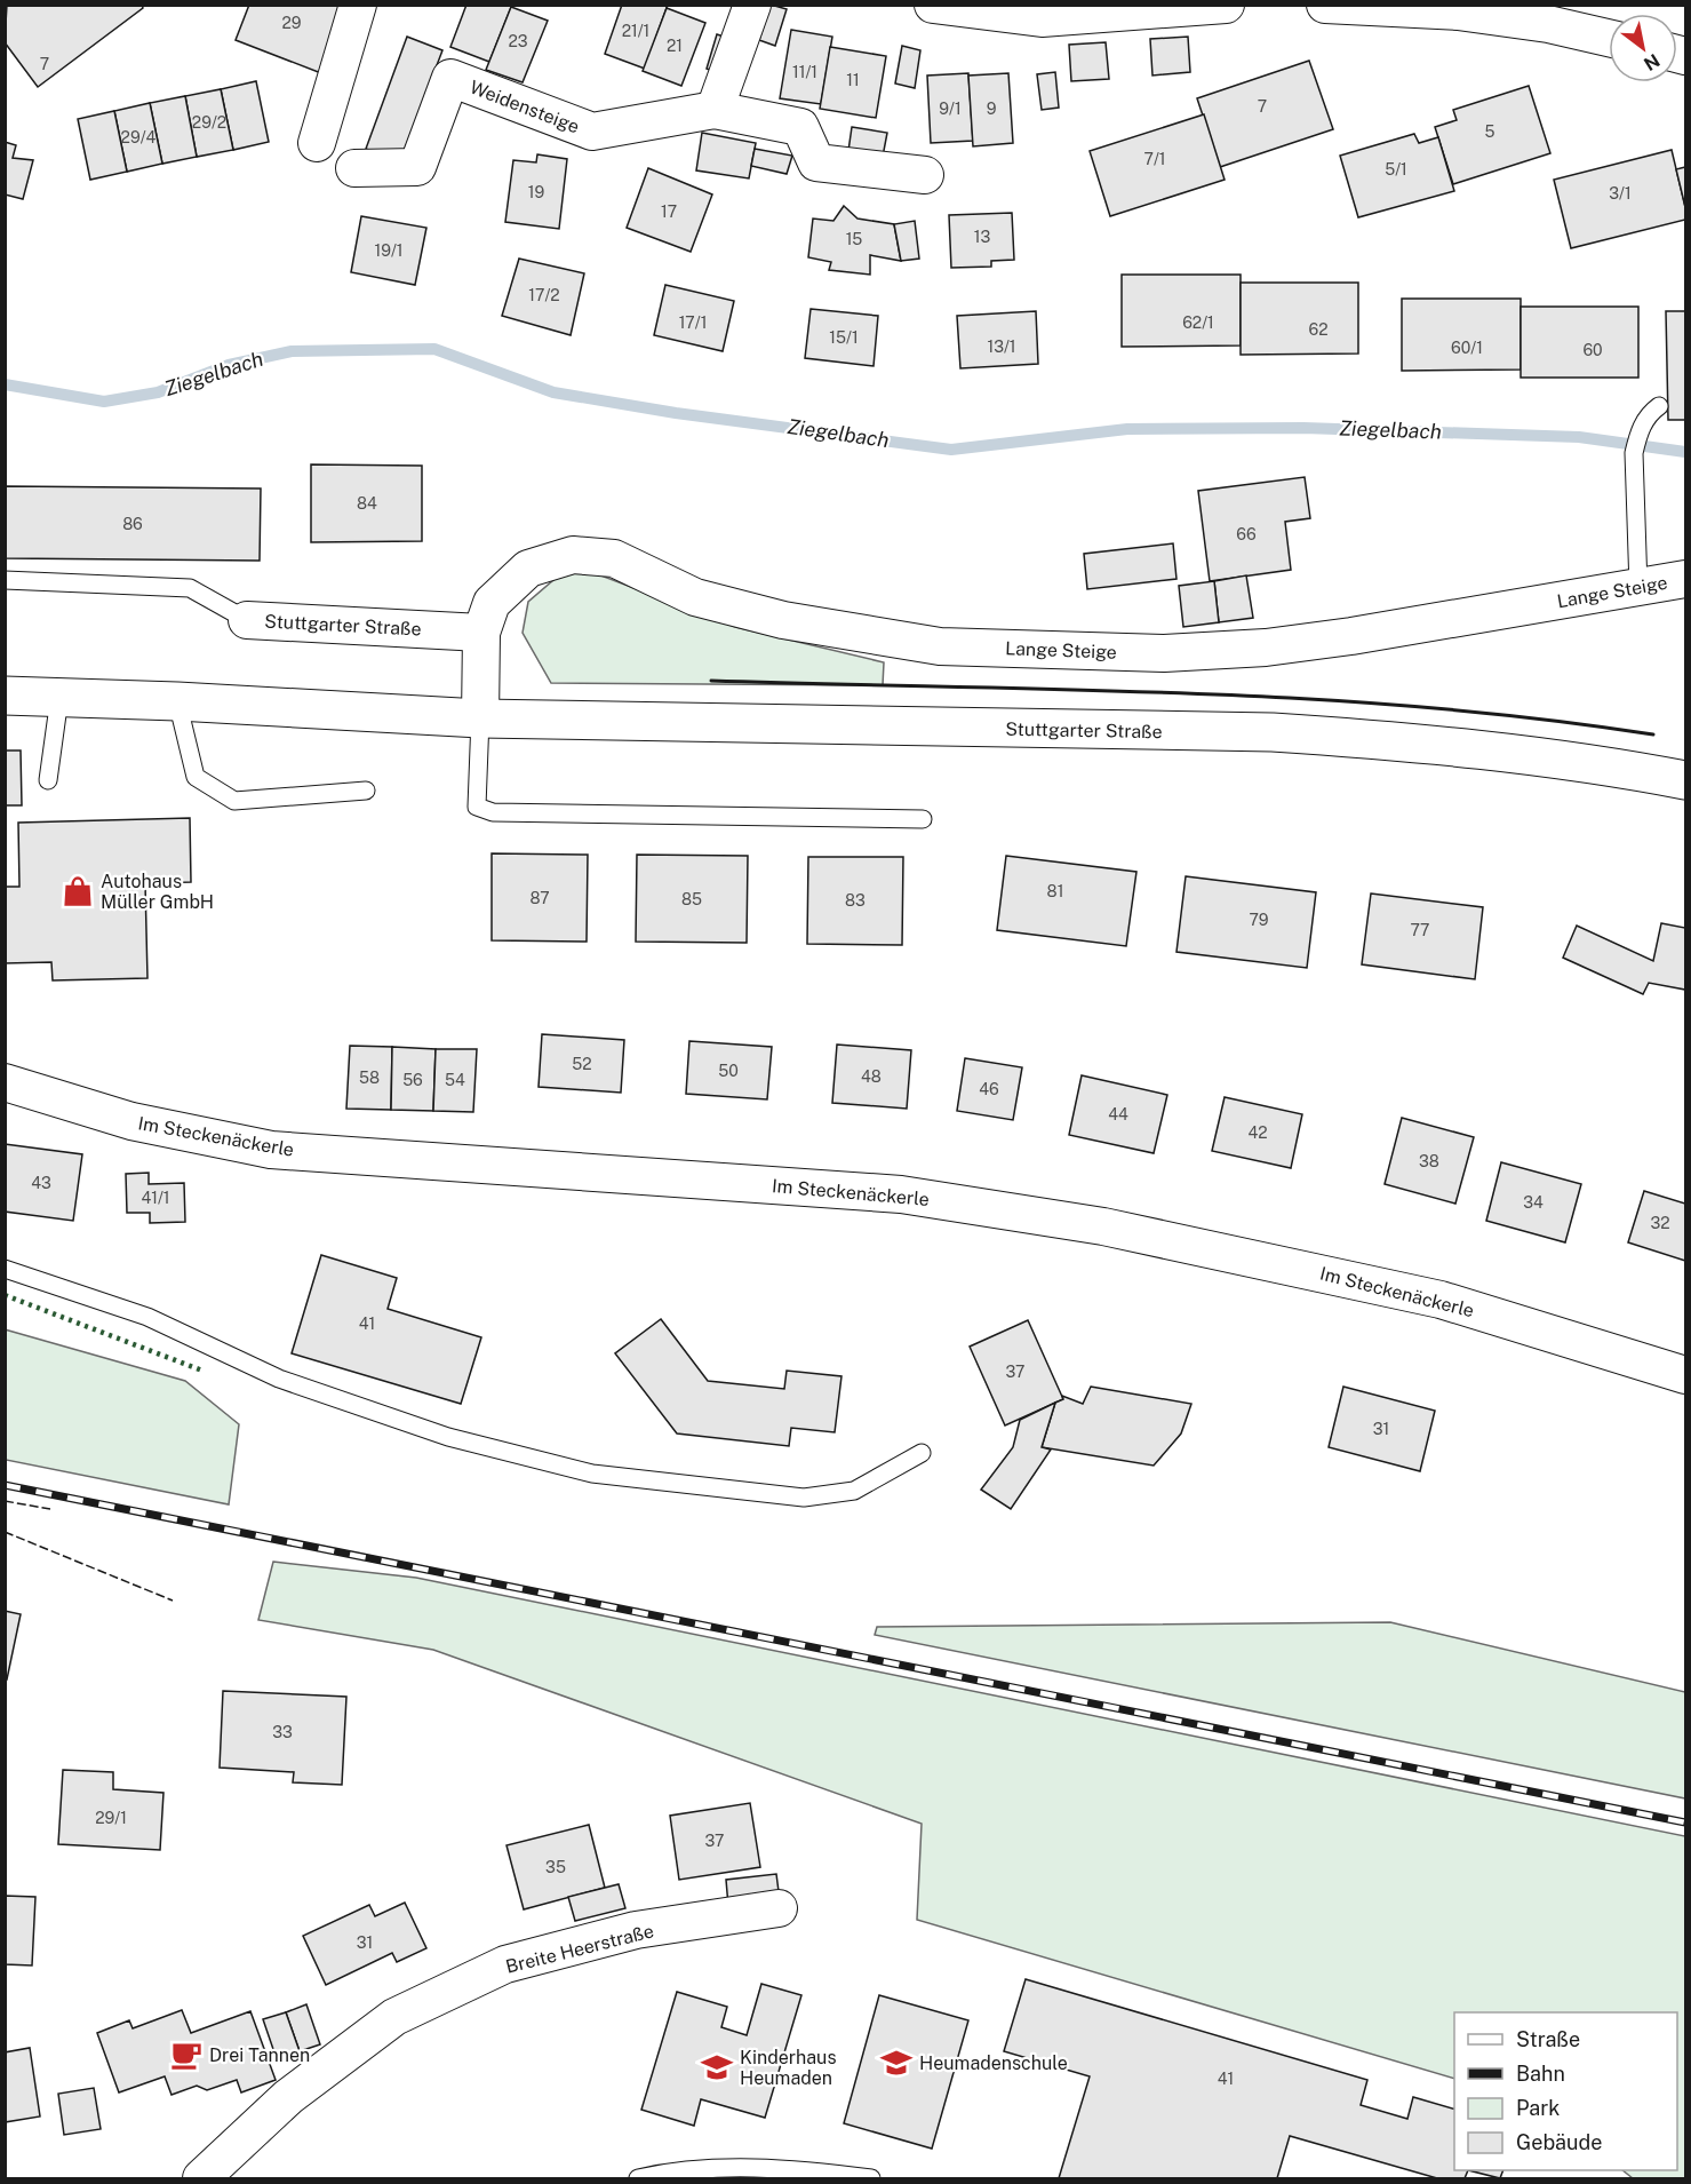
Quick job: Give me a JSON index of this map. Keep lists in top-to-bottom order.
{
  "streets": {
    "main road": ["Stuttgarter Straße"],
    "street": [
      "Weidensteige",
      "Lange Steige",
      "Im Steckenäckerle",
      "Breite Heerstraße"
    ]
  },
  "crossings": [
    ["Lange Steige", "Stuttgarter Straße"]
  ],
  "water": ["Ziegelbach"],
  "places": {
    "shop": ["Autohaus Müller GmbH"],
    "cafe": ["Drei Tannen"],
    "school or university": ["Heumadenschule", "Kinderhaus Heumaden"]
  },
  "house_numbers": [
    "29",
    "21/1",
    "23",
    "21",
    "7",
    "11/1",
    "11",
    "7",
    "9/1",
    "9",
    "29/2",
    "5",
    "29/4",
    "7/1",
    "5/1",
    "19",
    "3/1",
    "17",
    "13",
    "15",
    "19/1",
    "17/2",
    "17/1",
    "62/1",
    "62",
    "15/1",
    "13/1",
    "60/1",
    "60",
    "84",
    "86",
    "66",
    "81",
    "87",
    "85",
    "83",
    "79",
    "77",
    "52",
    "50",
    "48",
    "58",
    "56",
    "54",
    "46",
    "44",
    "42",
    "38",
    "43",
    "41/1",
    "34",
    "32",
    "41",
    "37",
    "31",
    "33",
    "29/1",
    "37",
    "35",
    "31",
    "41"
  ],
  "legend": [
    "Straße",
    "Bahn",
    "Park",
    "Gebäude"
  ],
  "north": "bottom right"
}
